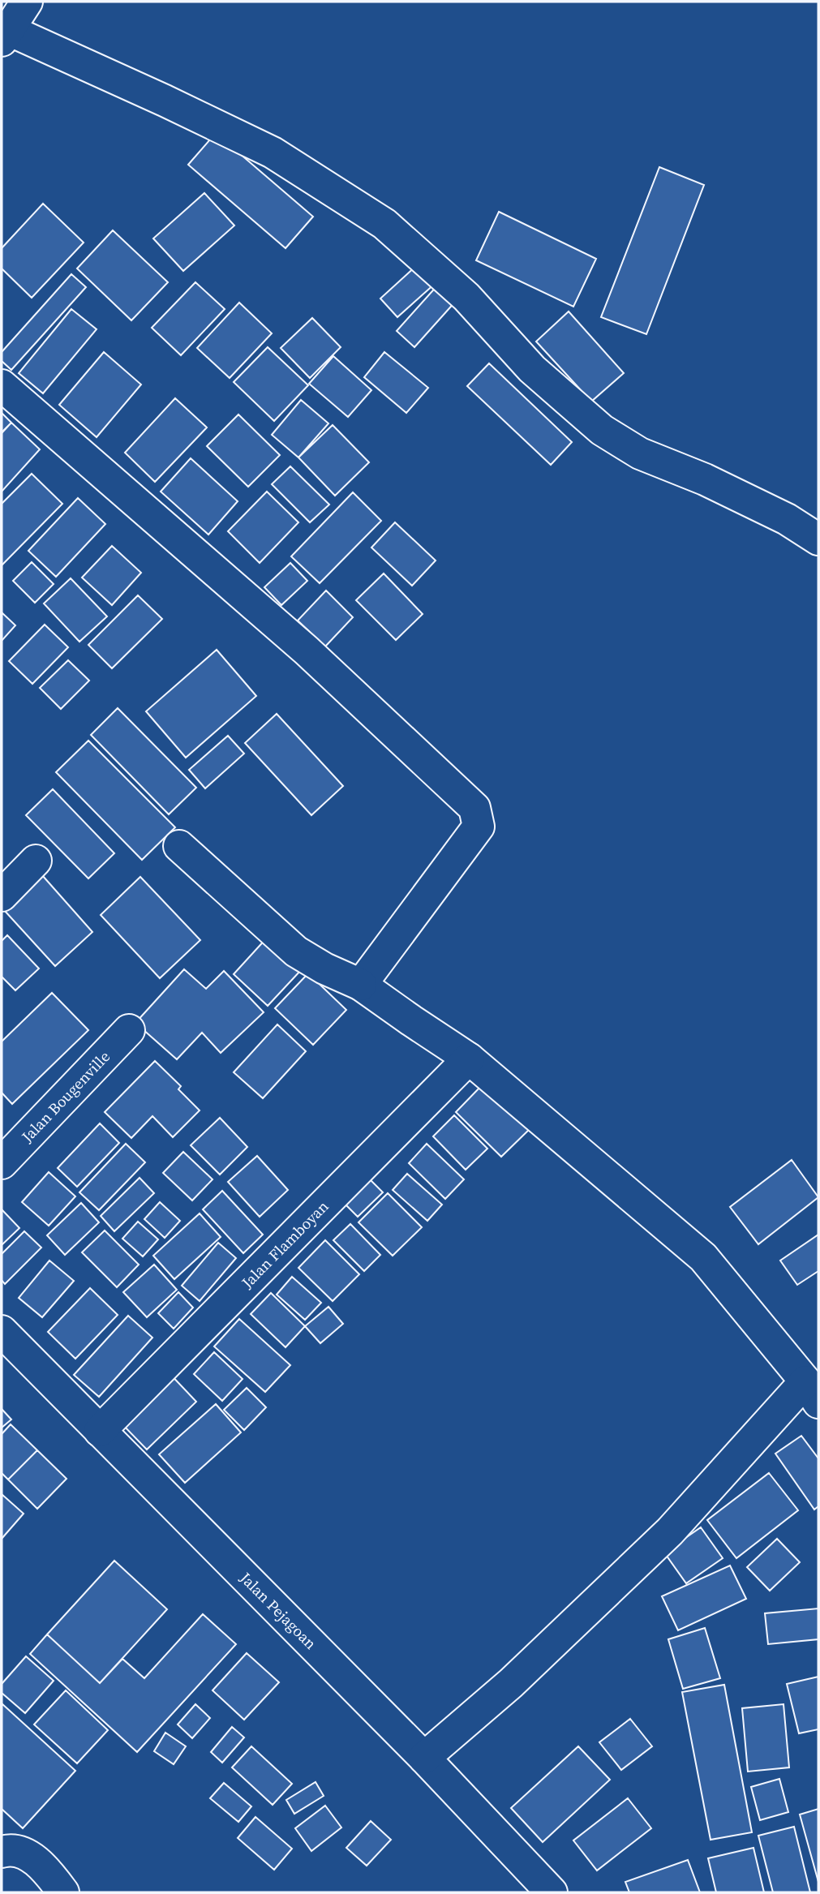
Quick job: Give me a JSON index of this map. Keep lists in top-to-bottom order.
{
  "streets": {
    "street": ["Jalan Bougenville", "Jalan Flamboyan", "Jalan Pejagoan"]
  },
  "crossings": [
    ["Jalan Flamboyan", "Jalan Pejagoan"]
  ]
}
